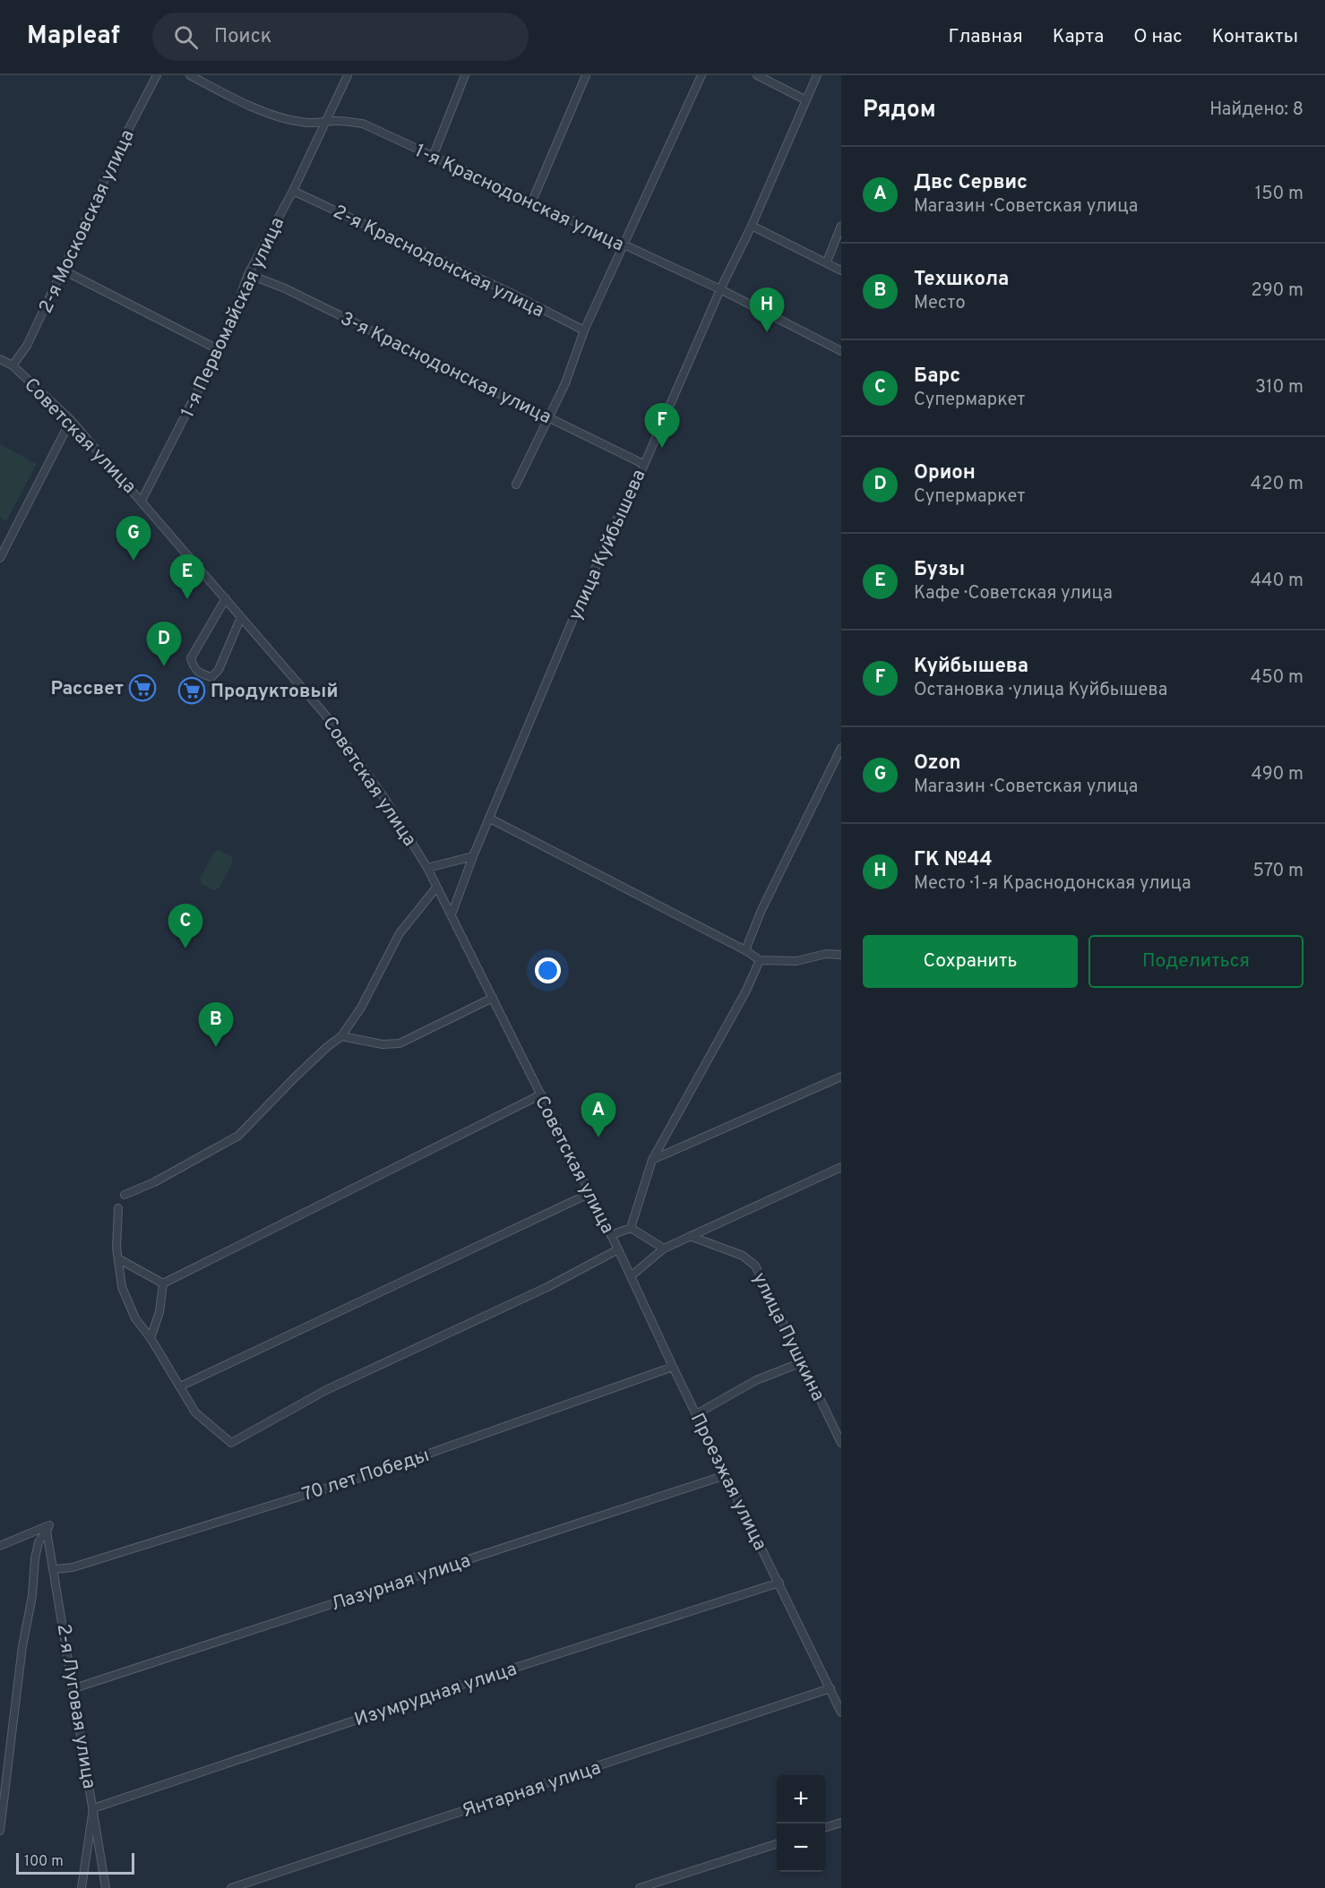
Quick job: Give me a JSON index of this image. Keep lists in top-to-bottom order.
{
  "streets": {
    "street": [
      "1-я Краснодонская улица",
      "2-я Московская улица",
      "2-я Краснодонская улица",
      "1-я Первомайская улица",
      "3-я Краснодонская улица",
      "Советская улица",
      "улица Куйбышева",
      "улица Пушкина",
      "70 лет Победы",
      "Проезжая улица",
      "Лазурная улица",
      "Изумрудная улица",
      "2-я Луговая улица",
      "Янтарная улица"
    ]
  },
  "crossings": [
    ["1-я Краснодонская улица", "1-я Первомайская улица"],
    ["1-я Краснодонская улица", "улица Куйбышева"],
    ["2-я Московская улица", "Советская улица"],
    ["2-я Краснодонская улица", "1-я Первомайская улица"],
    ["1-я Первомайская улица", "3-я Краснодонская улица"],
    ["1-я Первомайская улица", "Советская улица"],
    ["3-я Краснодонская улица", "улица Куйбышева"],
    ["Советская улица", "улица Куйбышева"],
    ["Советская улица", "Проезжая улица"],
    ["70 лет Победы", "Проезжая улица"],
    ["70 лет Победы", "2-я Луговая улица"],
    ["Проезжая улица", "Лазурная улица"],
    ["Проезжая улица", "Изумрудная улица"],
    ["Проезжая улица", "Янтарная улица"],
    ["Лазурная улица", "2-я Луговая улица"],
    ["Изумрудная улица", "2-я Луговая улица"]
  ],
  "places": {
    "supermarket": ["Рассвет", "Продуктовый"]
  },
  "scale_bar": "100 m",
  "page": {
    "header": "Mapleaf",
    "search": "Поиск",
    "nav": [
      "Главная",
      "Карта",
      "О нас",
      "Контакты"
    ],
    "heading": ["Рядом", "Найдено: 8"],
    "list": [
      {
        "mark": "A",
        "name": "Двс Сервис",
        "note": "Магазин · Советская улица",
        "value": "150 m"
      },
      {
        "mark": "B",
        "name": "Техшкола",
        "note": "Место",
        "value": "290 m"
      },
      {
        "mark": "C",
        "name": "Барс",
        "note": "Супермаркет",
        "value": "310 m"
      },
      {
        "mark": "D",
        "name": "Орион",
        "note": "Супермаркет",
        "value": "420 m"
      },
      {
        "mark": "E",
        "name": "Бузы",
        "note": "Кафе · Советская улица",
        "value": "440 m"
      },
      {
        "mark": "F",
        "name": "Куйбышева",
        "note": "Остановка · улица Куйбышева",
        "value": "450 m"
      },
      {
        "mark": "G",
        "name": "Ozon",
        "note": "Магазин · Советская улица",
        "value": "490 m"
      },
      {
        "mark": "H",
        "name": "ГК №44",
        "note": "Место · 1-я Краснодонская улица",
        "value": "570 m"
      }
    ],
    "pins": [
      "H",
      "F",
      "G",
      "E",
      "D",
      "C",
      "B",
      "A"
    ],
    "buttons": ["Сохранить", "Поделиться"],
    "map_buttons": ["+", "−"],
    "scale": "100 m"
  }
}
